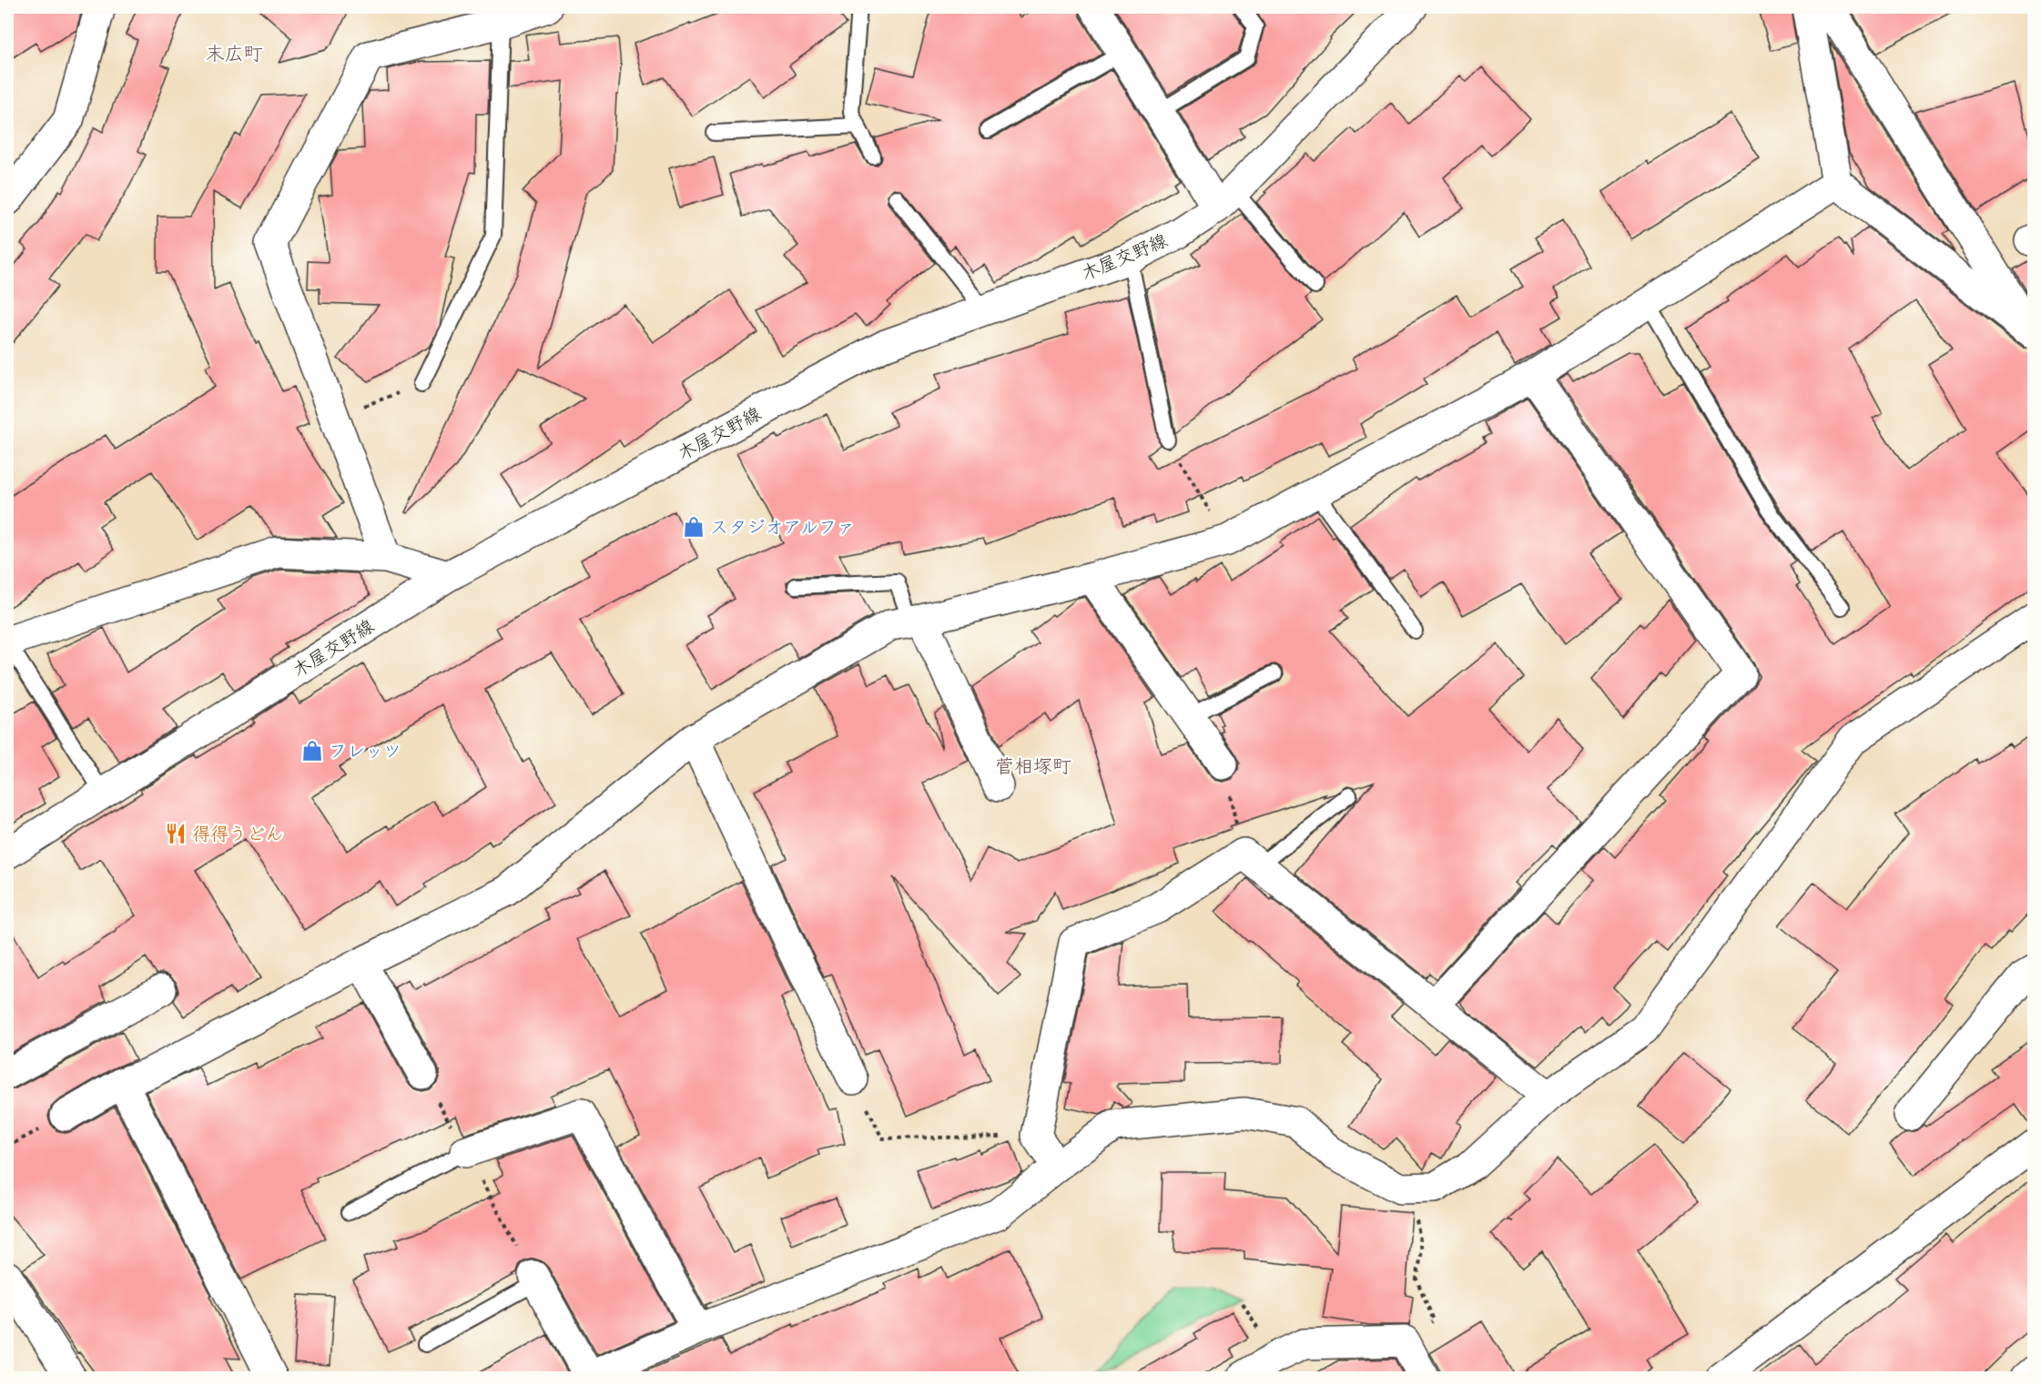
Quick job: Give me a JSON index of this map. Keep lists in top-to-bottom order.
{
  "streets": {
    "street": ["木屋交野線"]
  },
  "districts": ["末広町", "菅相塚町"],
  "places": {
    "shop": ["スタジオアルファ", "フレッツ"],
    "restaurant": ["得得うどん"]
  }
}
